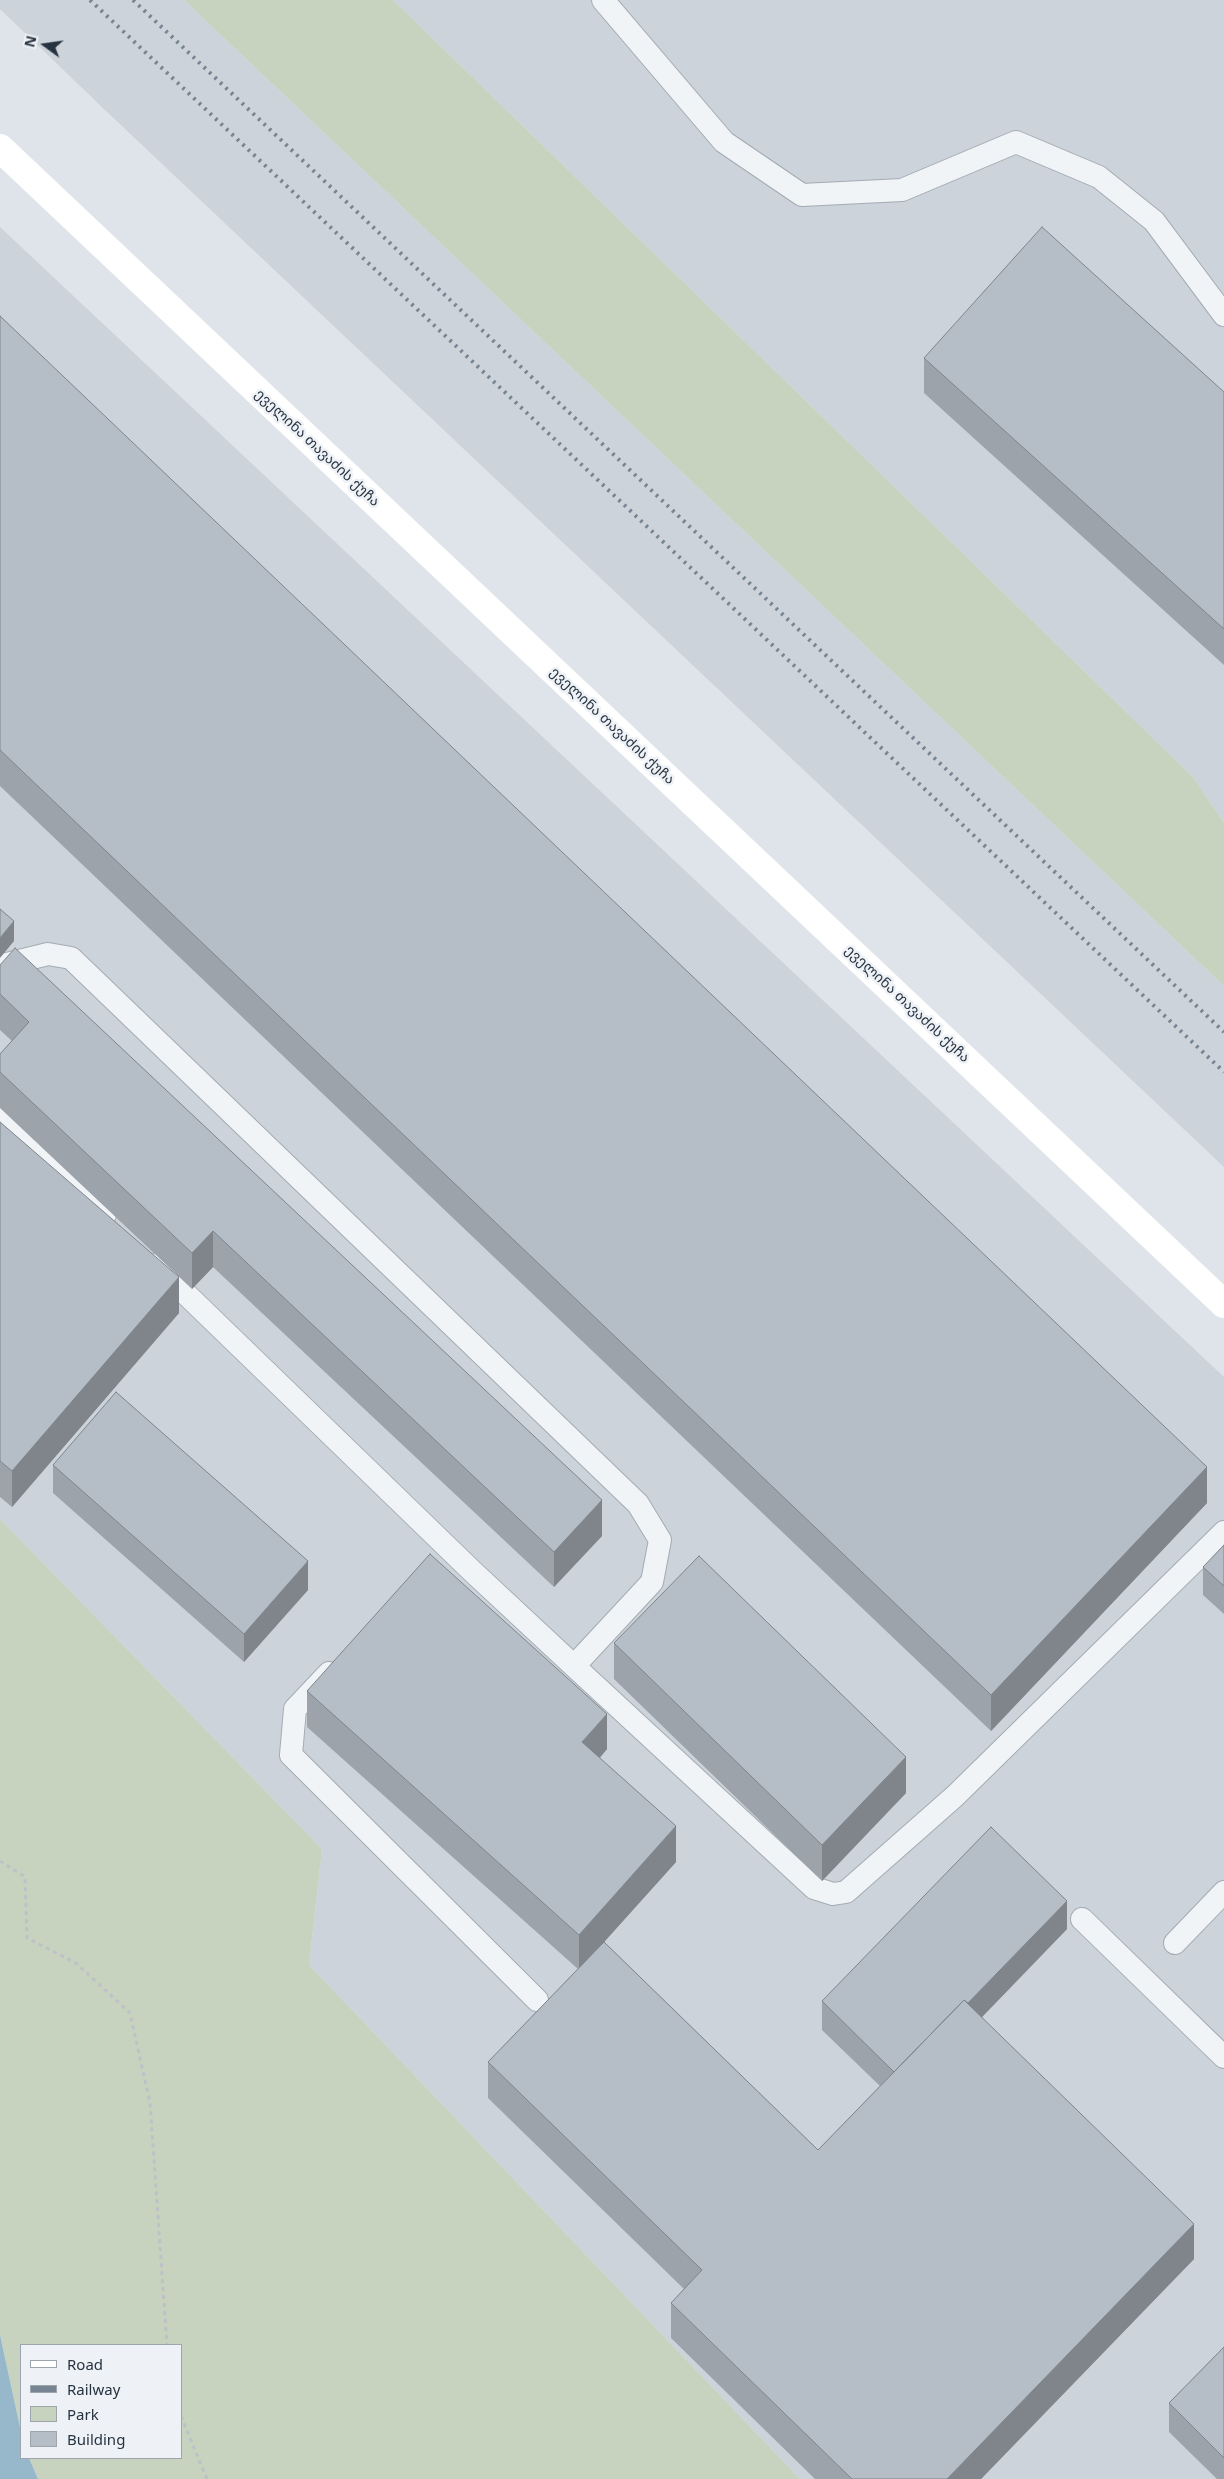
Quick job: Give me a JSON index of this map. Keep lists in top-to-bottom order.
{
  "streets": {
    "main road": ["ეველინა თავაძის ქუჩა"]
  },
  "legend": [
    "Road",
    "Railway",
    "Park",
    "Building"
  ],
  "north": "left"
}
